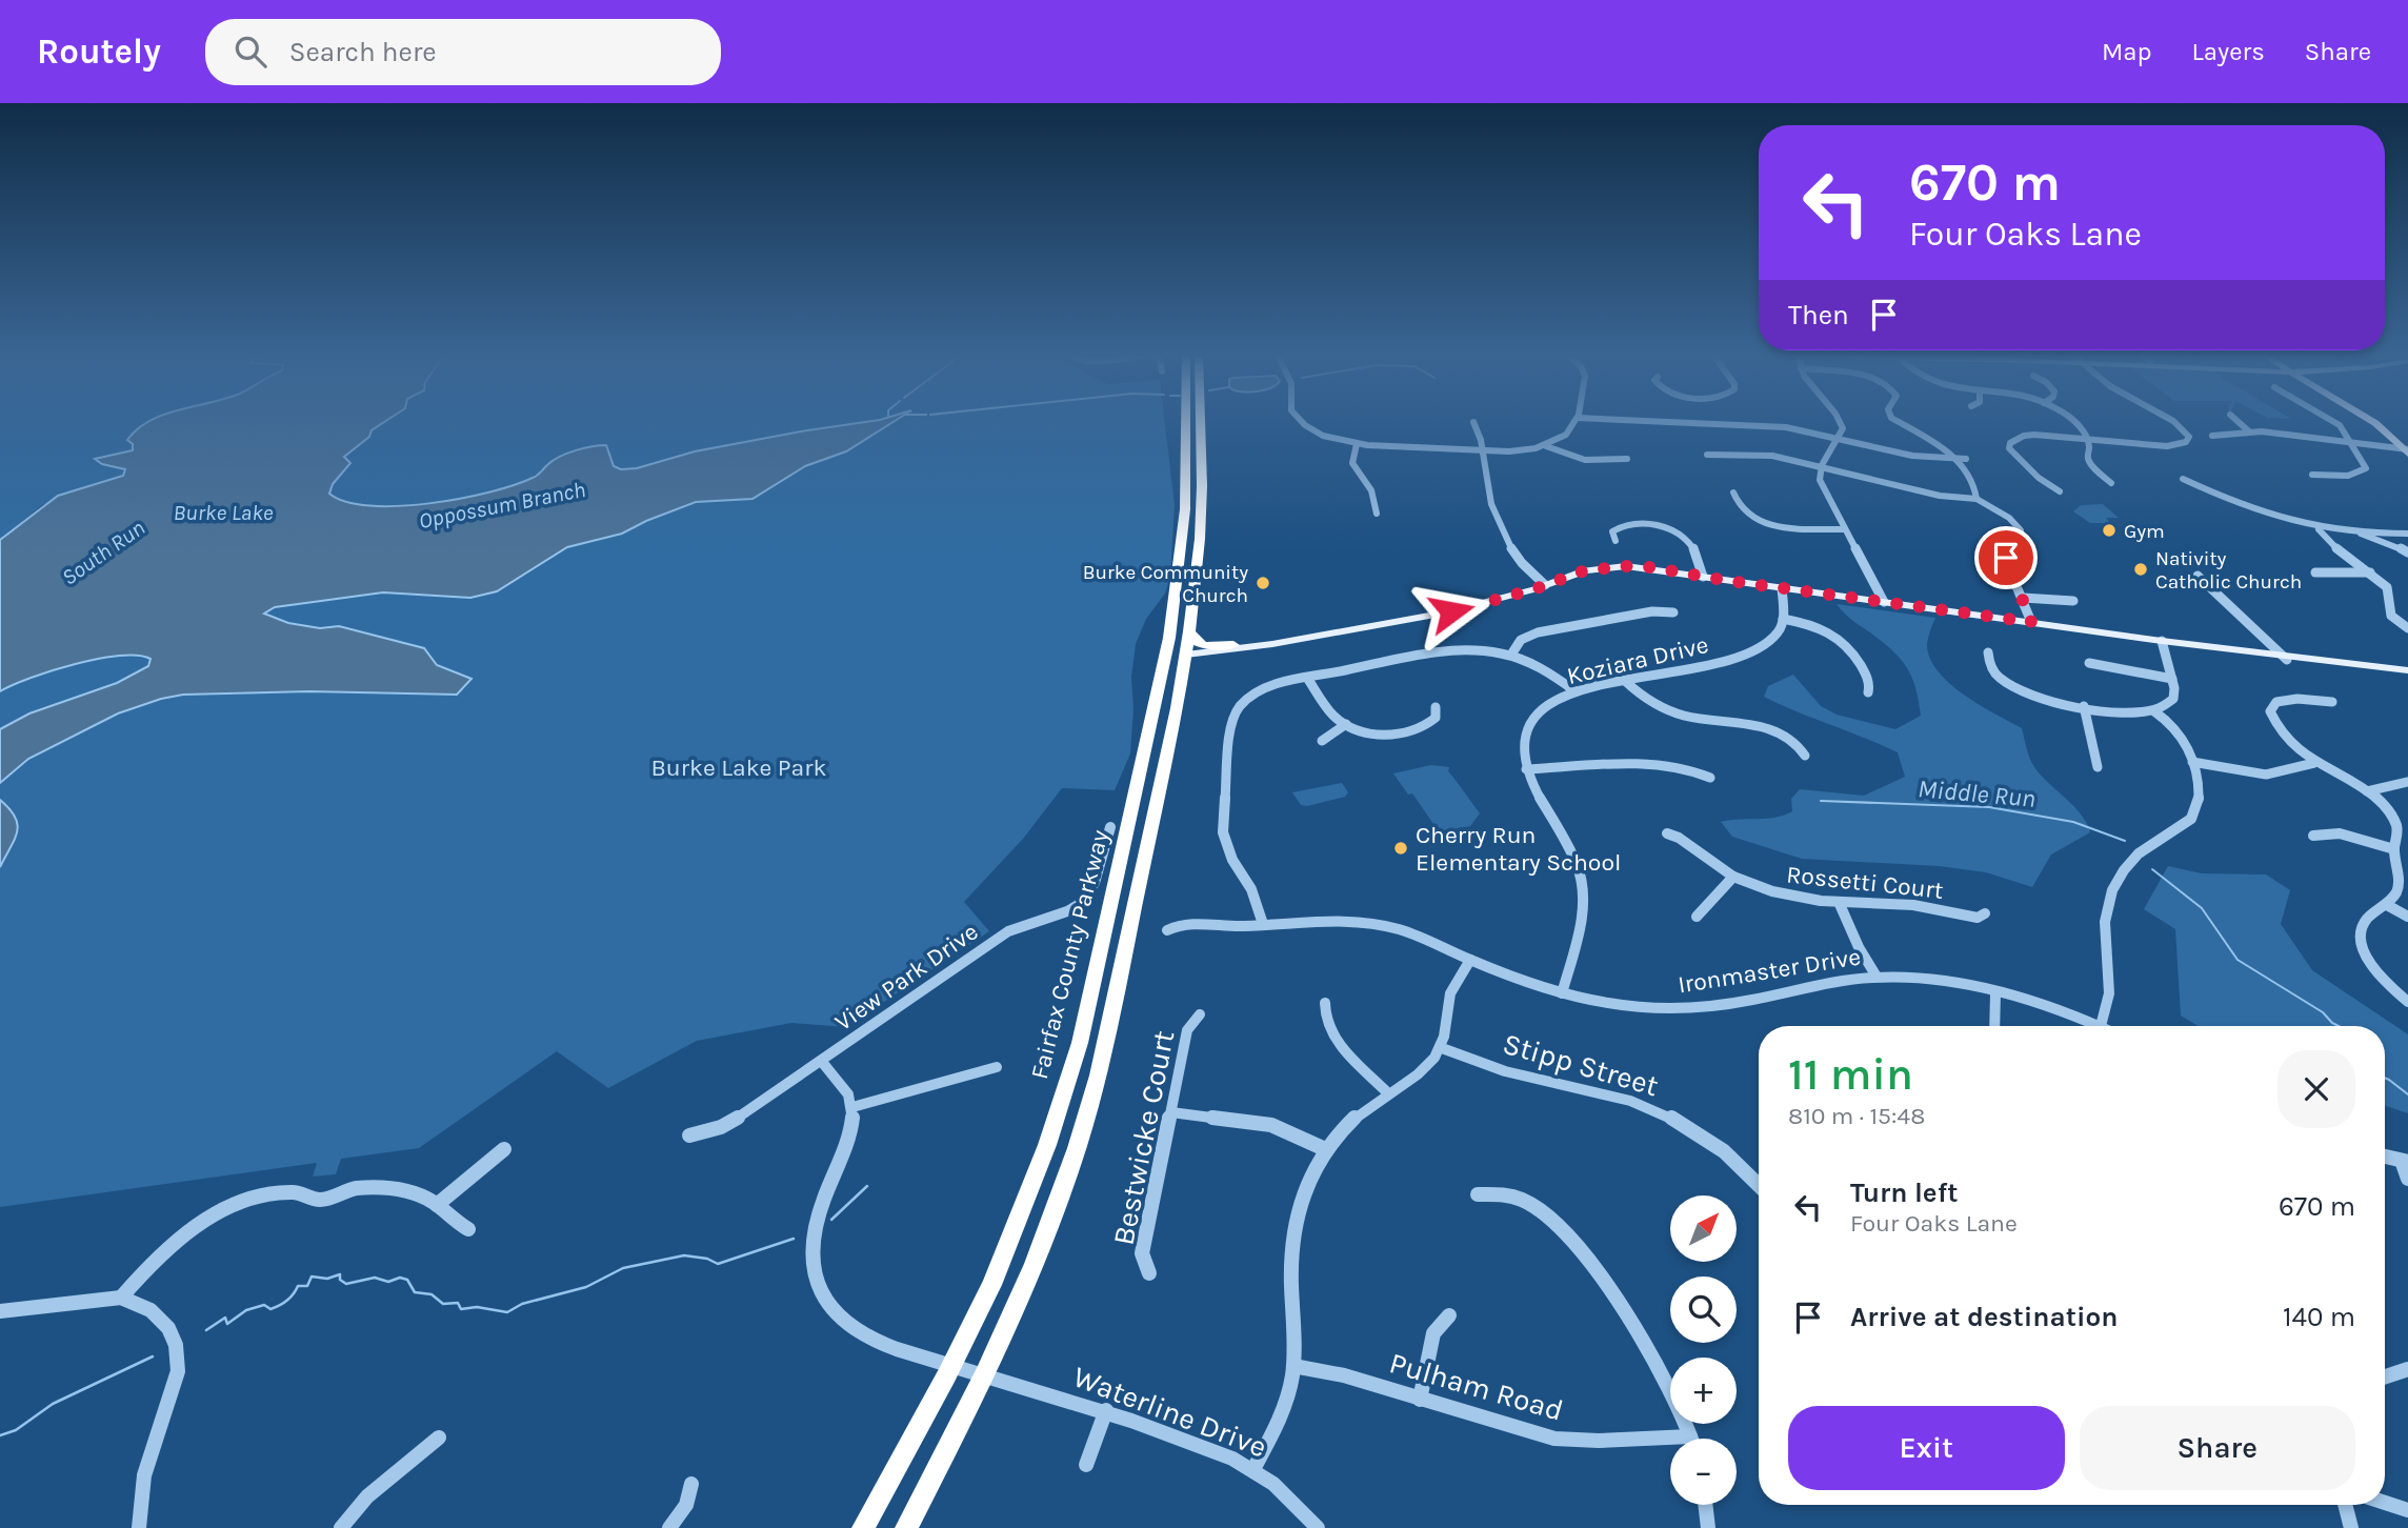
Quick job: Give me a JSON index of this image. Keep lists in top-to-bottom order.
{
  "streets": {
    "highway": ["Fairfax County Parkway"],
    "street": [
      "Koziara Drive",
      "Rossetti Court",
      "Ironmaster Drive",
      "View Park Drive",
      "Stipp Street",
      "Bestwicke Court",
      "Pulham Road",
      "Waterline Drive"
    ]
  },
  "crossings": [
    ["Koziara Drive", "Ironmaster Drive"],
    ["Fairfax County Parkway", "Waterline Drive"]
  ],
  "water": [
    "Oppossum Branch",
    "Burke Lake",
    "South Run",
    "Middle Run"
  ],
  "parks": ["Burke Lake Park"],
  "places": [
    "Gym",
    "Nativity Catholic Church",
    "Burke Community Church",
    "Cherry Run Elementary School"
  ],
  "north": "top right",
  "page": {
    "header": "Routely",
    "search": "Search here",
    "nav": ["Map", "Layers", "Share"],
    "turn": ["670 m", "Four Oaks Lane"],
    "then": "Then",
    "heading": ["11 min", "810 m · 15:48"],
    "list": [
      {
        "name": "Turn left",
        "note": "Four Oaks Lane",
        "value": "670 m"
      },
      {
        "name": "Arrive at destination",
        "value": "140 m"
      }
    ],
    "map_buttons": ["+", "−"],
    "buttons": ["Exit", "Share"]
  }
}
